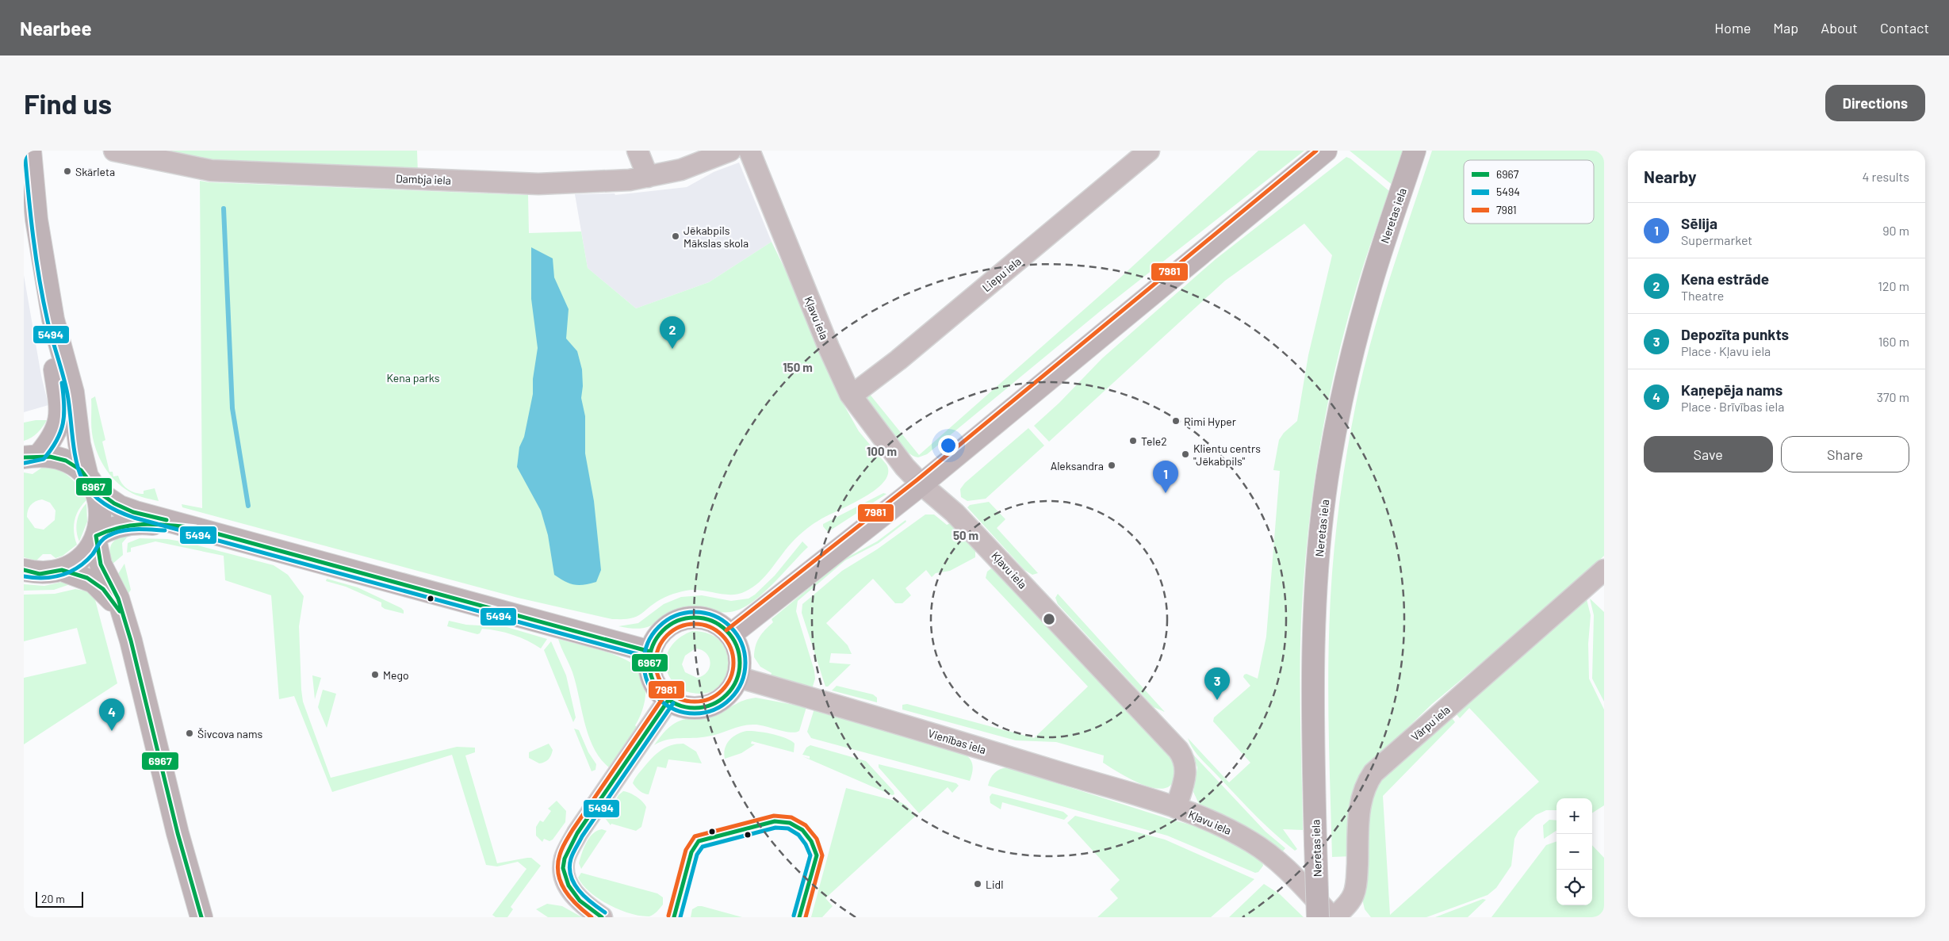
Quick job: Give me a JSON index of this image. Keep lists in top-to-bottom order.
{
  "streets": {
    "main road": ["Neretas iela"],
    "street": [
      "Dambja iela",
      "Liepu iela",
      "Kļavu iela",
      "Vārpu iela",
      "Vienības iela"
    ]
  },
  "crossings": [
    ["Liepu iela", "Kļavu iela"],
    ["Kļavu iela", "Vārpu iela"],
    ["Kļavu iela", "Vienības iela"]
  ],
  "parks": ["Kena parks"],
  "places": [
    "Skārleta",
    "Jēkabpils Mākslas skola",
    "Rimi Hyper",
    "Tele2",
    "Klientu centrs \"Jēkabpils\"",
    "Aleksandra",
    "Mego",
    "Šivcova nams",
    "Lidl"
  ],
  "lines": ["transit line 7981", "transit line 5494", "transit line 6967"],
  "legend": ["6967", "5494", "7981"],
  "scale_bar": "20 m",
  "page": {
    "header": "Nearbee",
    "nav": [
      "Home",
      "Map",
      "About",
      "Contact"
    ],
    "buttons": [
      "Directions",
      ["Save", "Share"]
    ],
    "title": "Find us",
    "heading": ["Nearby", "4 results"],
    "list": [
      {
        "mark": "1",
        "name": "Sēlija",
        "note": "Supermarket",
        "value": "90 m"
      },
      {
        "mark": "2",
        "name": "Kena estrāde",
        "note": "Theatre",
        "value": "120 m"
      },
      {
        "mark": "3",
        "name": "Depozīta punkts",
        "note": "Place · Kļavu iela",
        "value": "160 m"
      },
      {
        "mark": "4",
        "name": "Kaņepēja nams",
        "note": "Place · Brīvības iela",
        "value": "370 m"
      }
    ],
    "pins": [
      "2",
      "1",
      "3",
      "4"
    ],
    "map_buttons": ["+", "−"],
    "scale": "20 m"
  },
  "rings": ["150 m", "100 m", "50 m"]
}
